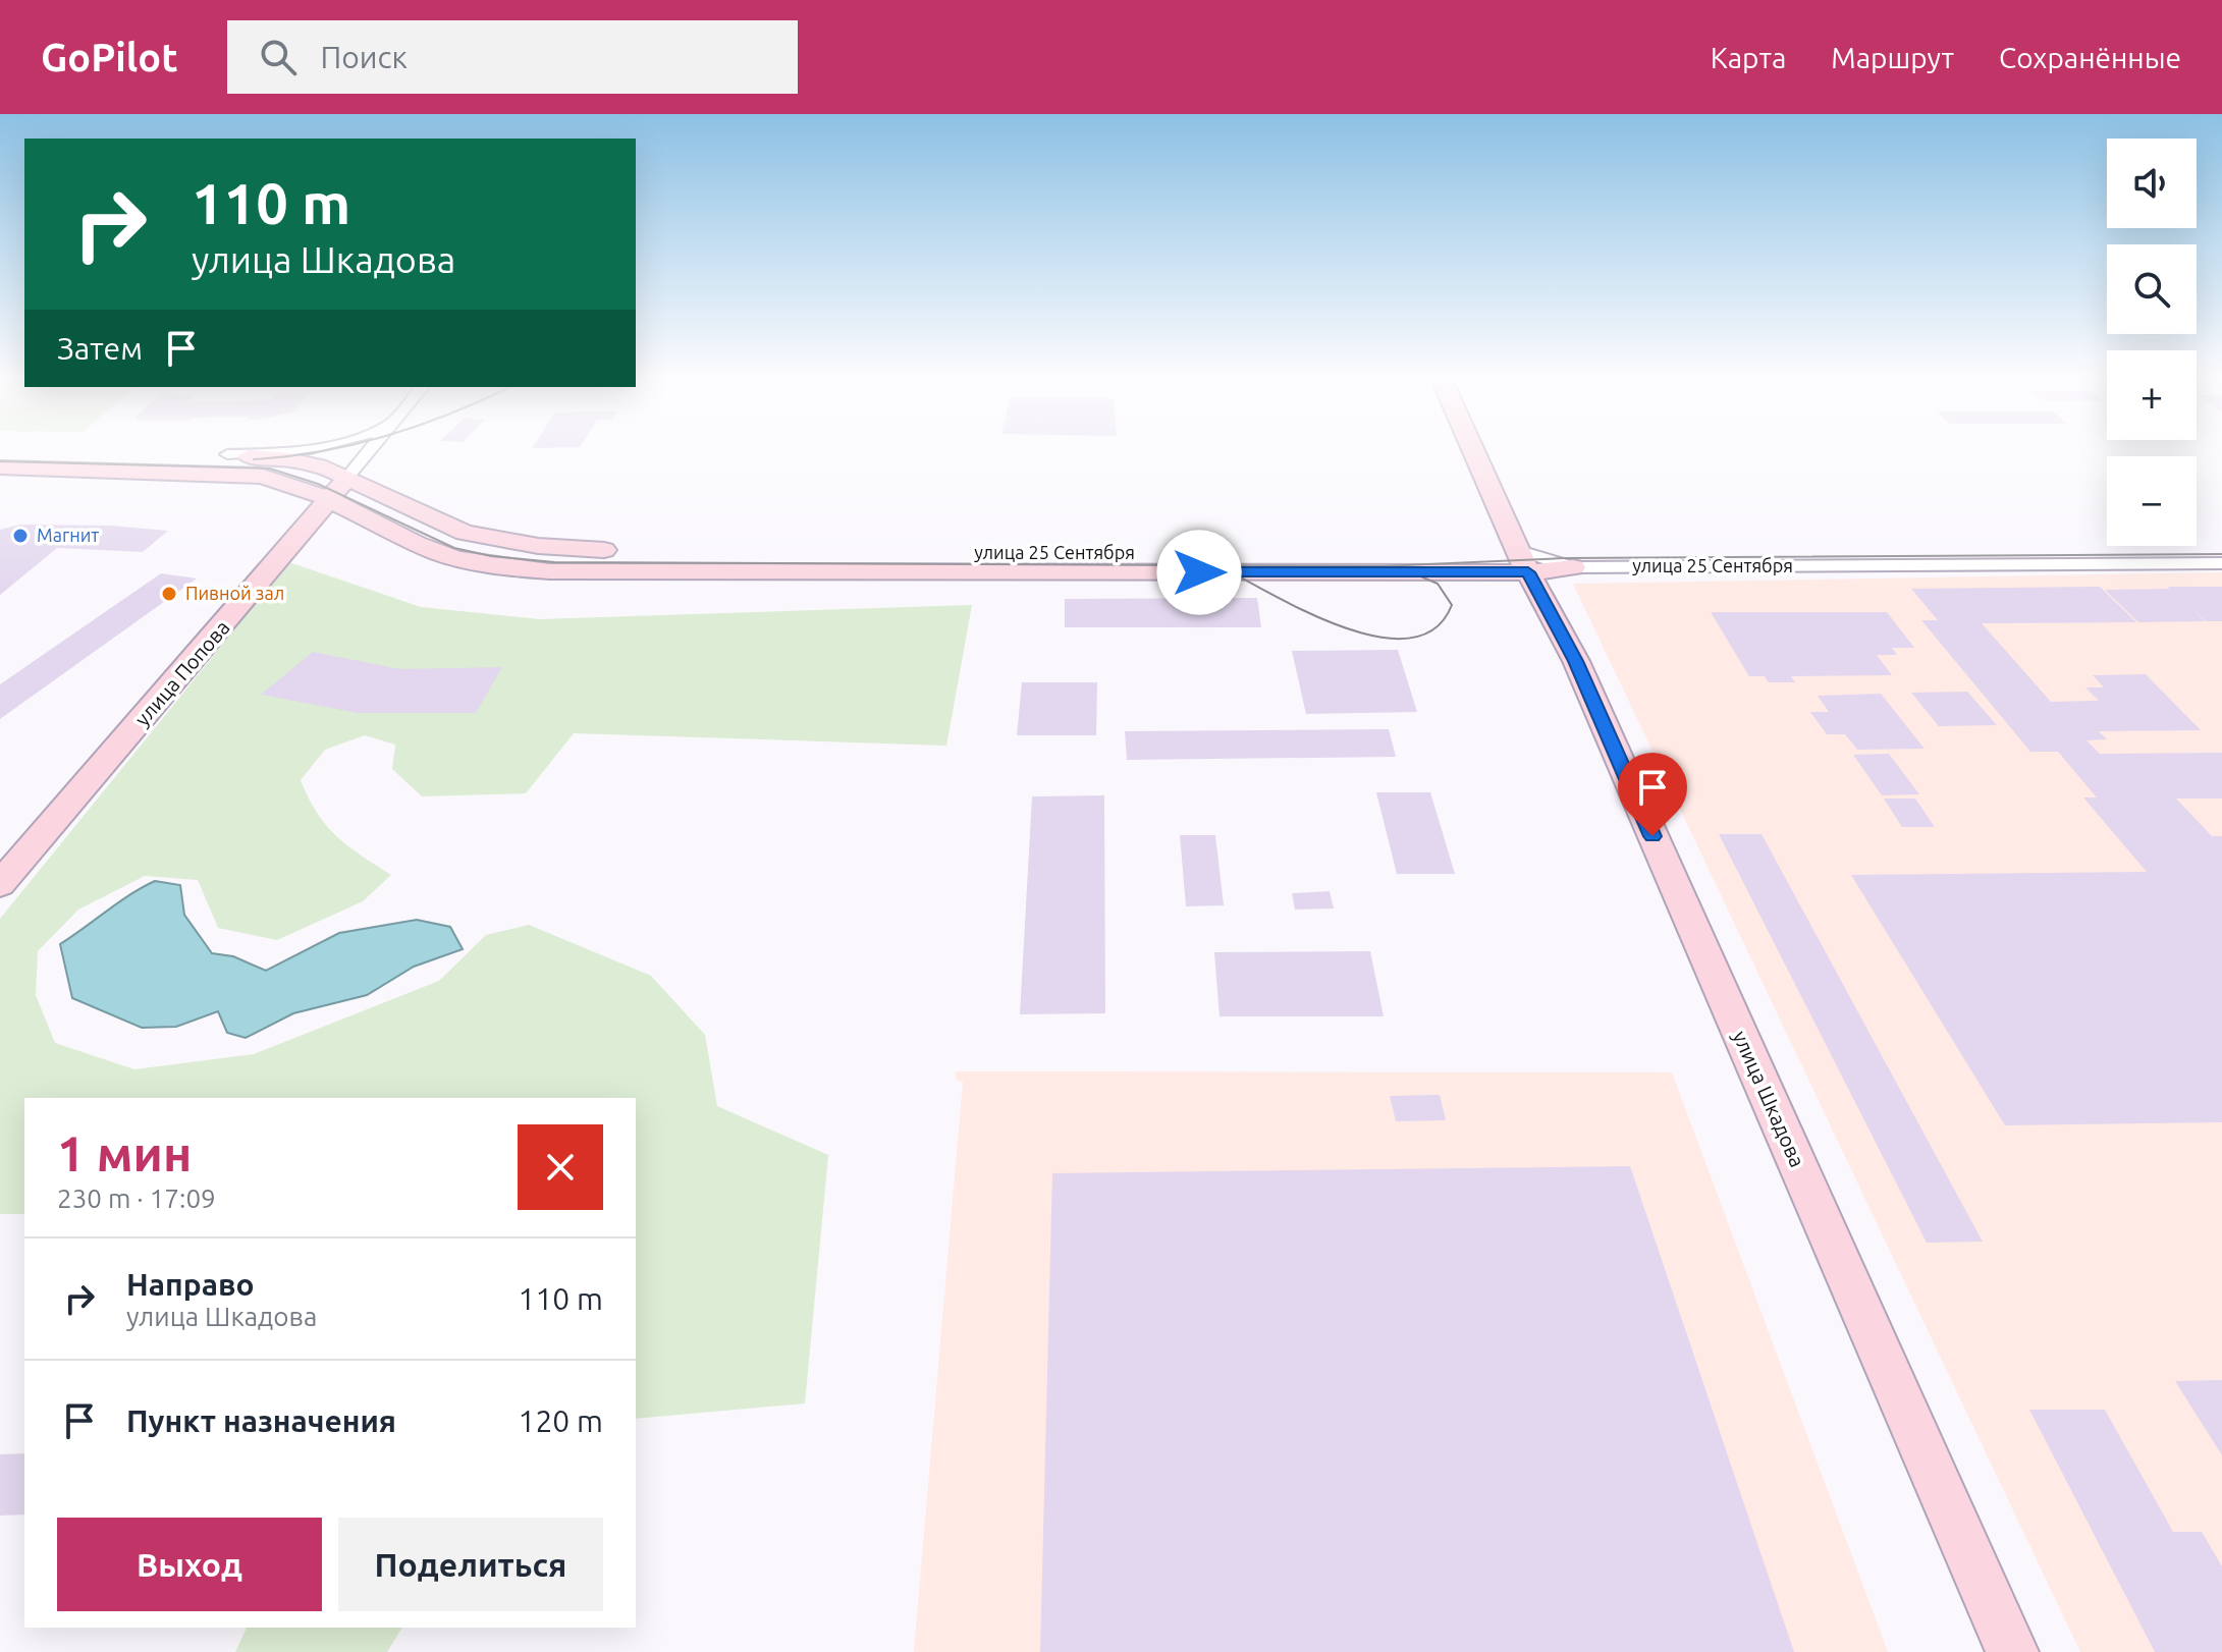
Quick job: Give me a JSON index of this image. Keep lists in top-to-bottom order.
{
  "streets": {
    "main road": ["улица 25 Сентября", "улица Попова", "улица Шкадова"]
  },
  "crossings": [
    ["улица 25 Сентября", "улица Попова"],
    ["улица 25 Сентября", "улица Шкадова"]
  ],
  "places": ["Магнит", "Пивной зал"],
  "page": {
    "header": "GoPilot",
    "search": "Поиск",
    "nav": ["Карта", "Маршрут", "Сохранённые"],
    "map_buttons": ["+", "−"],
    "turn": ["110 m", "улица Шкадова"],
    "then": "Затем",
    "heading": ["1 мин", "230 m · 17:09"],
    "list": [
      {
        "name": "Направо",
        "note": "улица Шкадова",
        "value": "110 m"
      },
      {
        "name": "Пункт назначения",
        "value": "120 m"
      }
    ],
    "buttons": ["Выход", "Поделиться"]
  }
}
